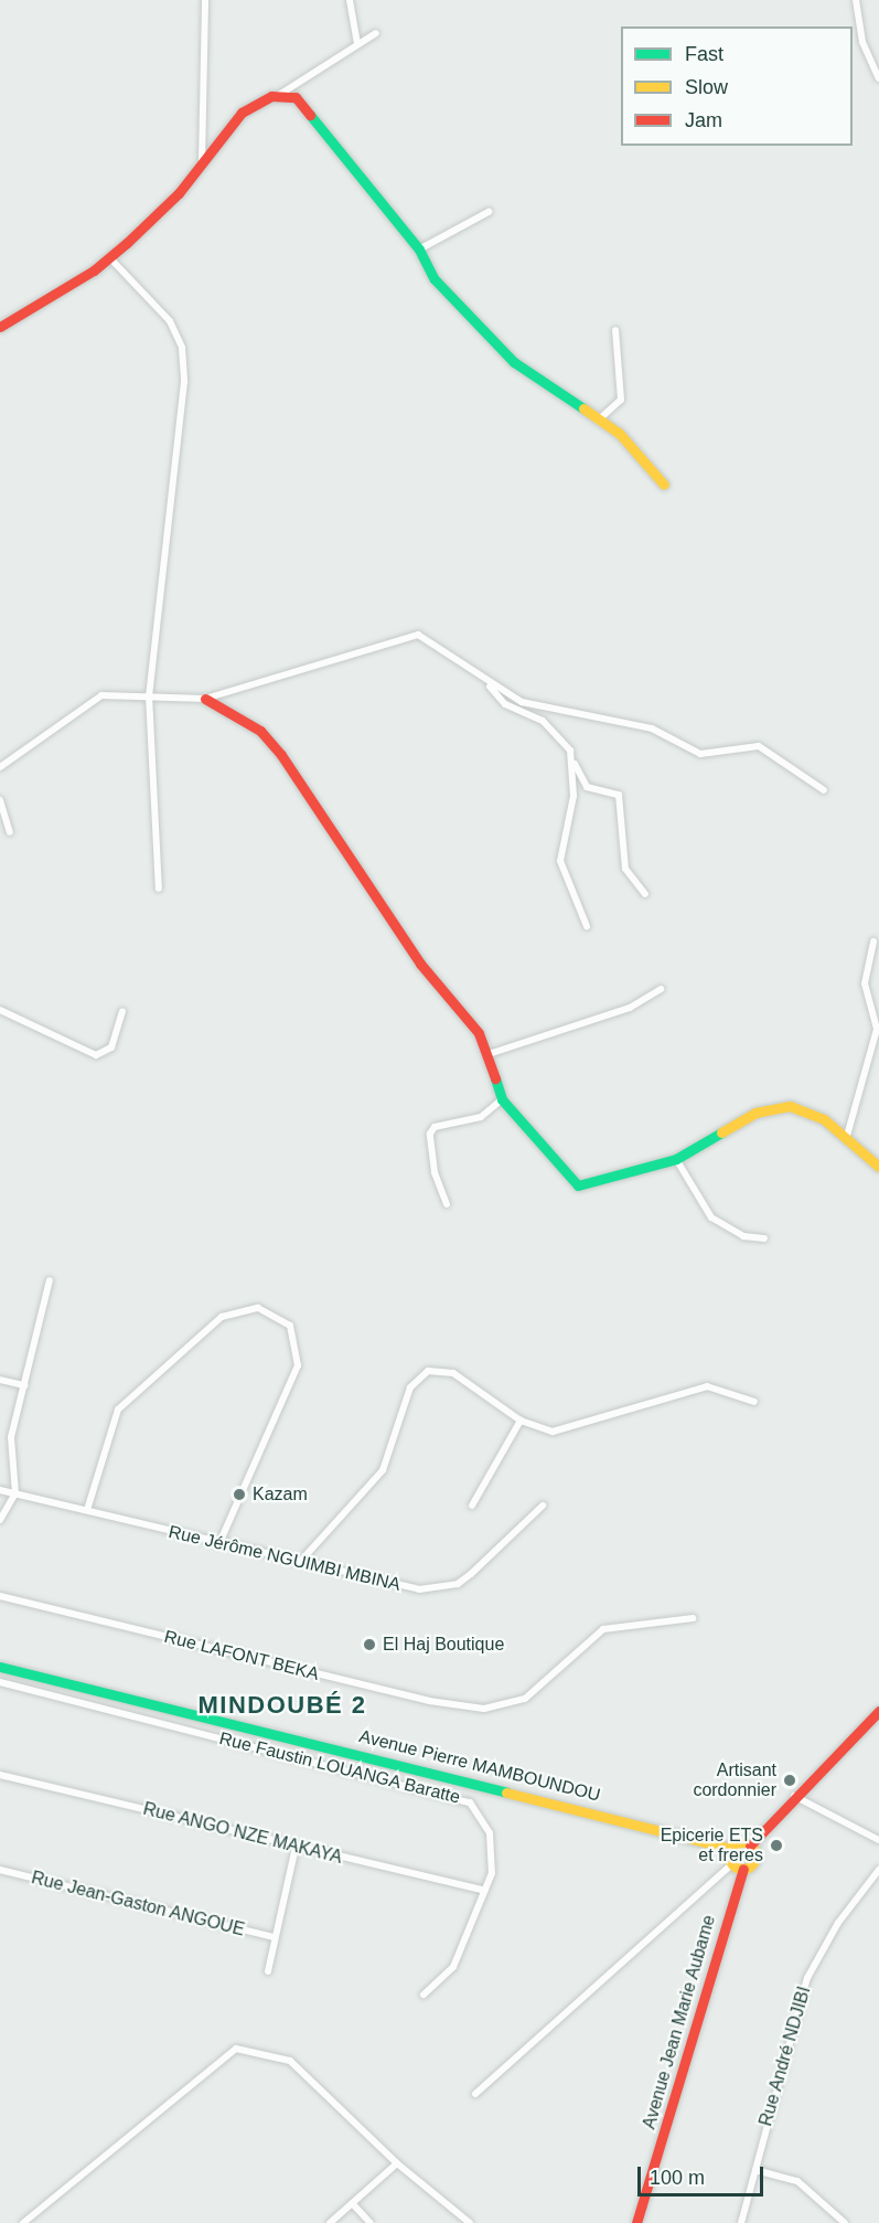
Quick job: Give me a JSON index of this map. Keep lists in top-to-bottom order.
{
  "streets": {
    "street": [
      "Rue Jérôme NGUIMBI MBINA",
      "Rue LAFONT BEKA",
      "Avenue Pierre MAMBOUNDOU",
      "Rue Faustin LOUANGA Baratte",
      "Rue ANGO NZE MAKAYA",
      "Rue Jean-Gaston ANGOUE",
      "Avenue Jean Marie Aubame",
      "Rue André NDJIBI"
    ]
  },
  "crossings": [
    ["Rue Faustin LOUANGA Baratte", "Rue ANGO NZE MAKAYA"]
  ],
  "districts": ["MINDOUBÉ 2"],
  "places": [
    "Kazam",
    "El Haj Boutique",
    "Artisant cordonnier",
    "Epicerie ETS et freres"
  ],
  "legend": ["Fast", "Slow", "Jam"],
  "scale_bar": "100 m"
}
